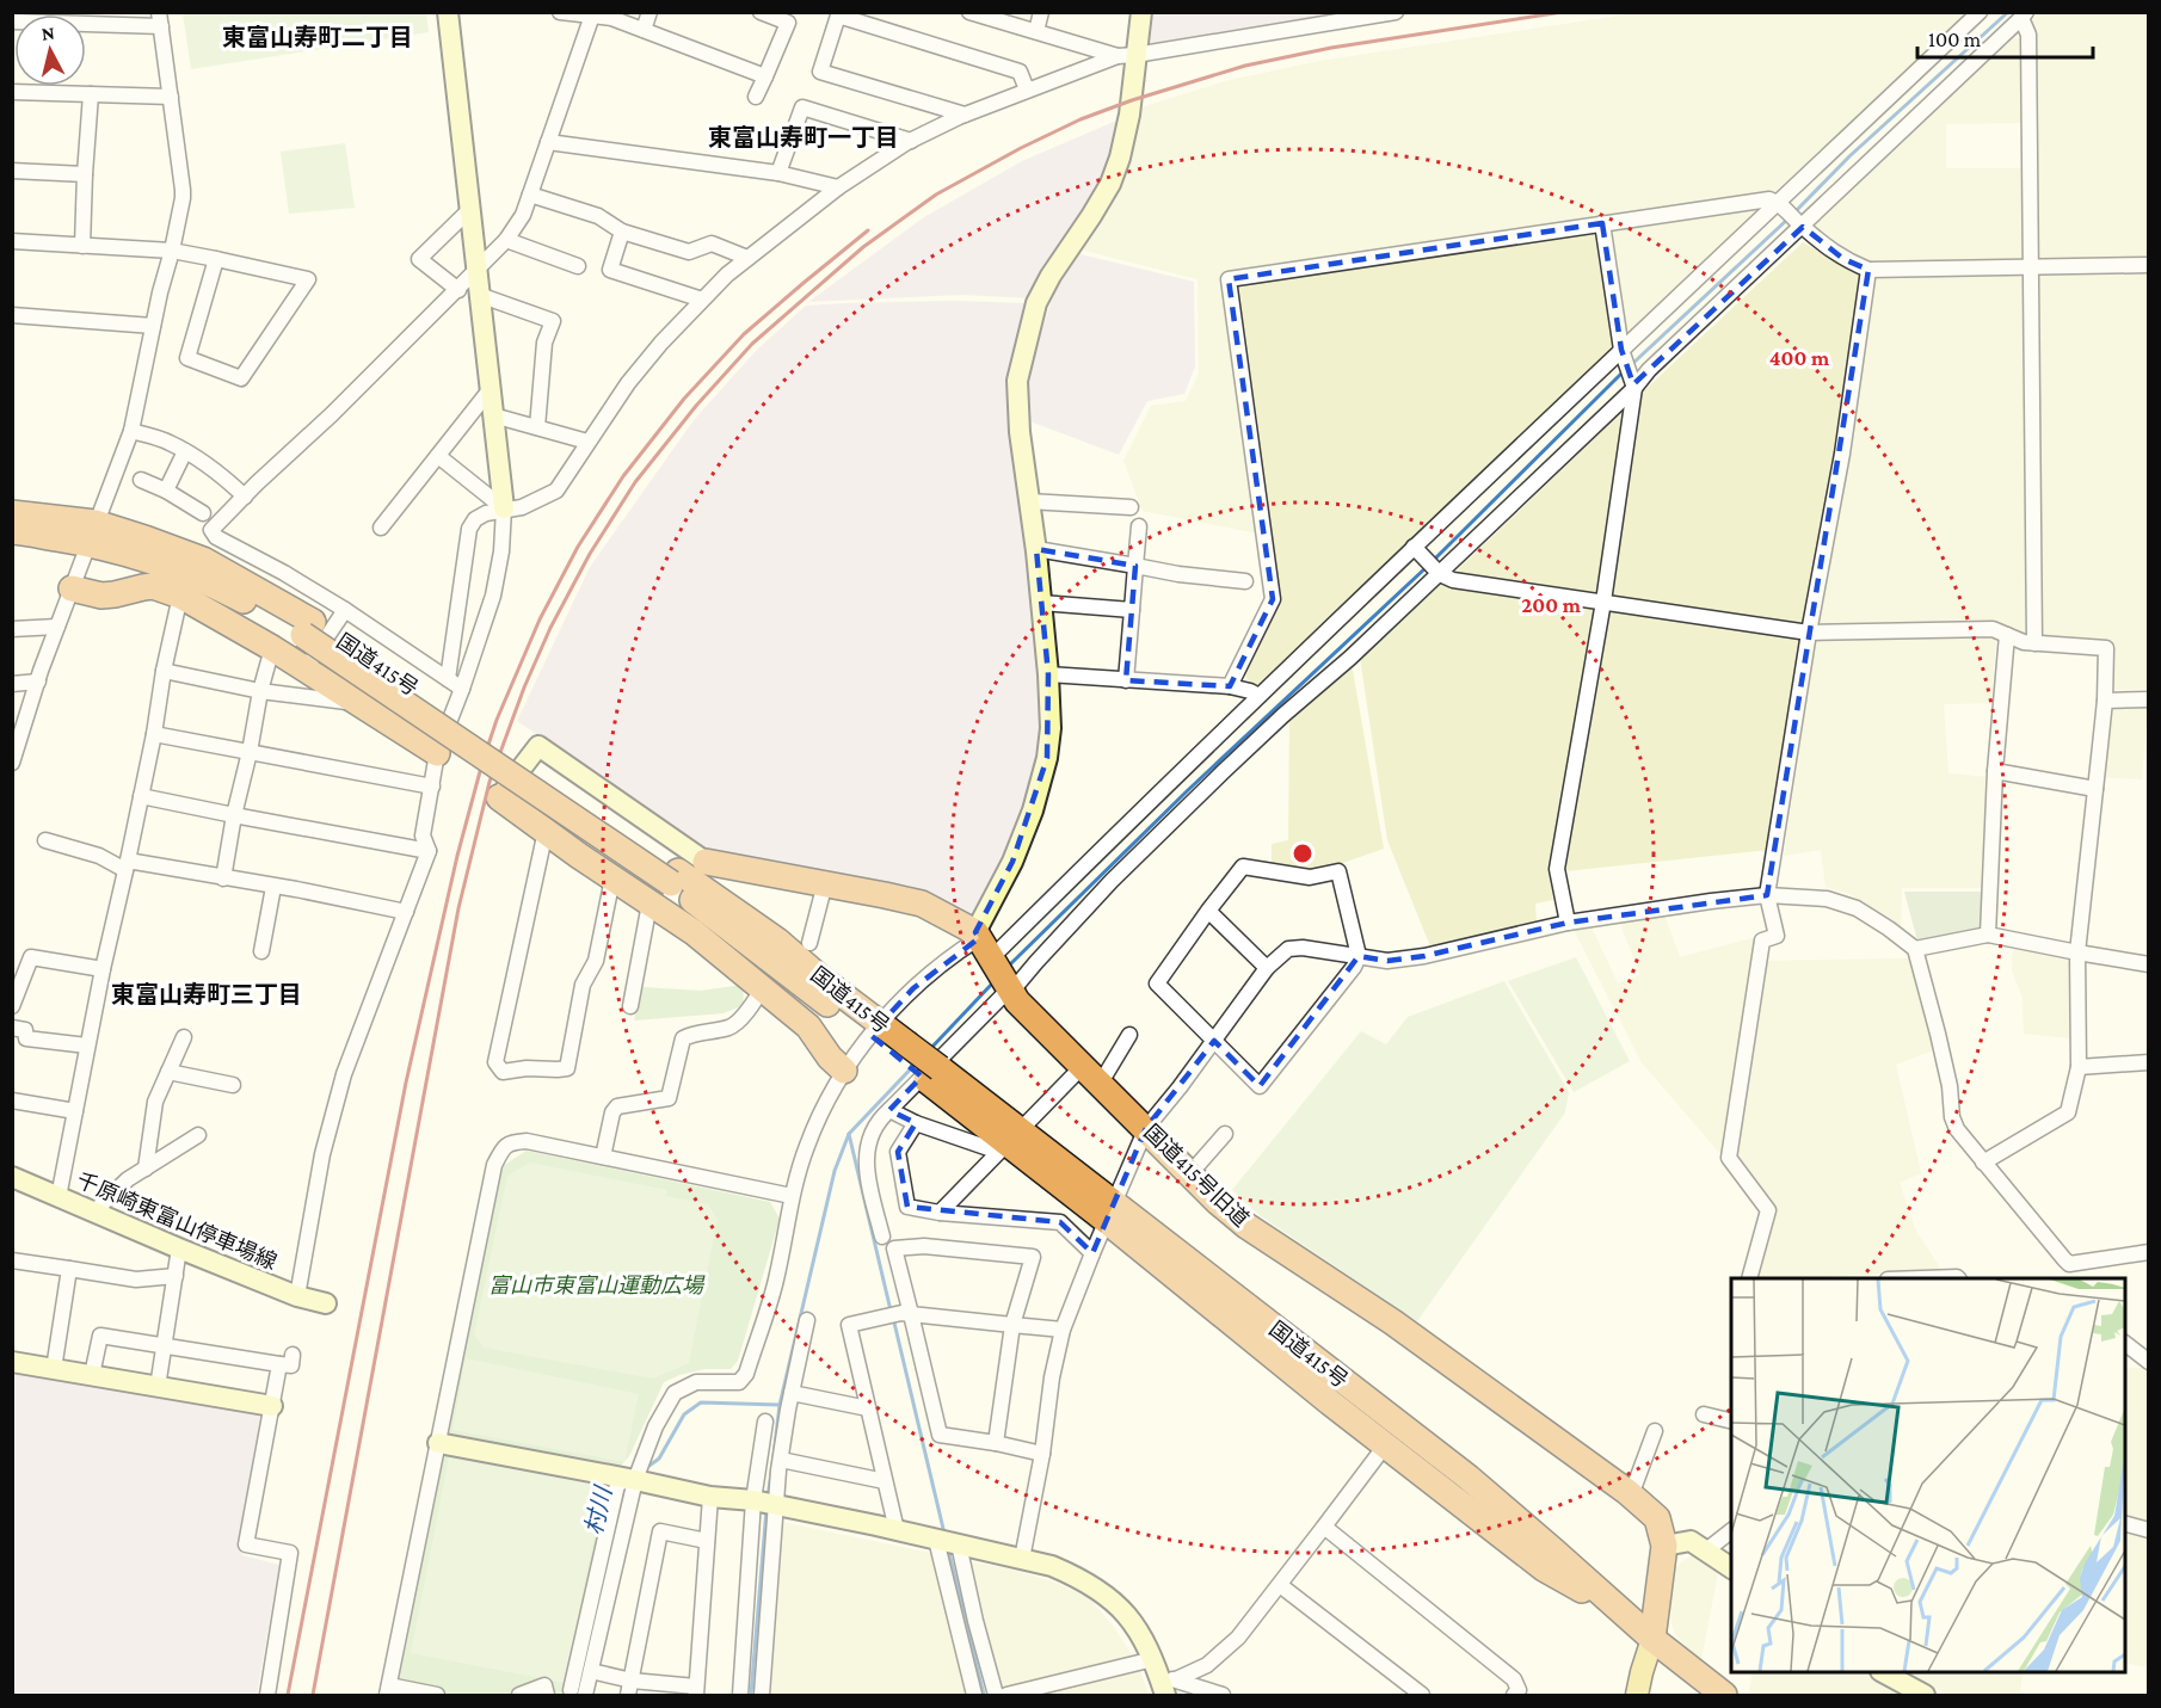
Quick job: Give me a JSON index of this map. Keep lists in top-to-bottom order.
{
  "streets": {
    "highway": ["国道415号", "国道415号旧道"],
    "street": ["千原崎東富山停車場線"]
  },
  "crossings": [
    ["国道415号", "国道415号旧道"]
  ],
  "districts": ["東富山寿町二丁目", "東富山寿町一丁目", "東富山寿町三丁目"],
  "water": ["村川"],
  "parks": ["富山市東富山運動広場"],
  "scale_bar": "100 m",
  "north": "top",
  "rings": ["400 m", "200 m"]
}
